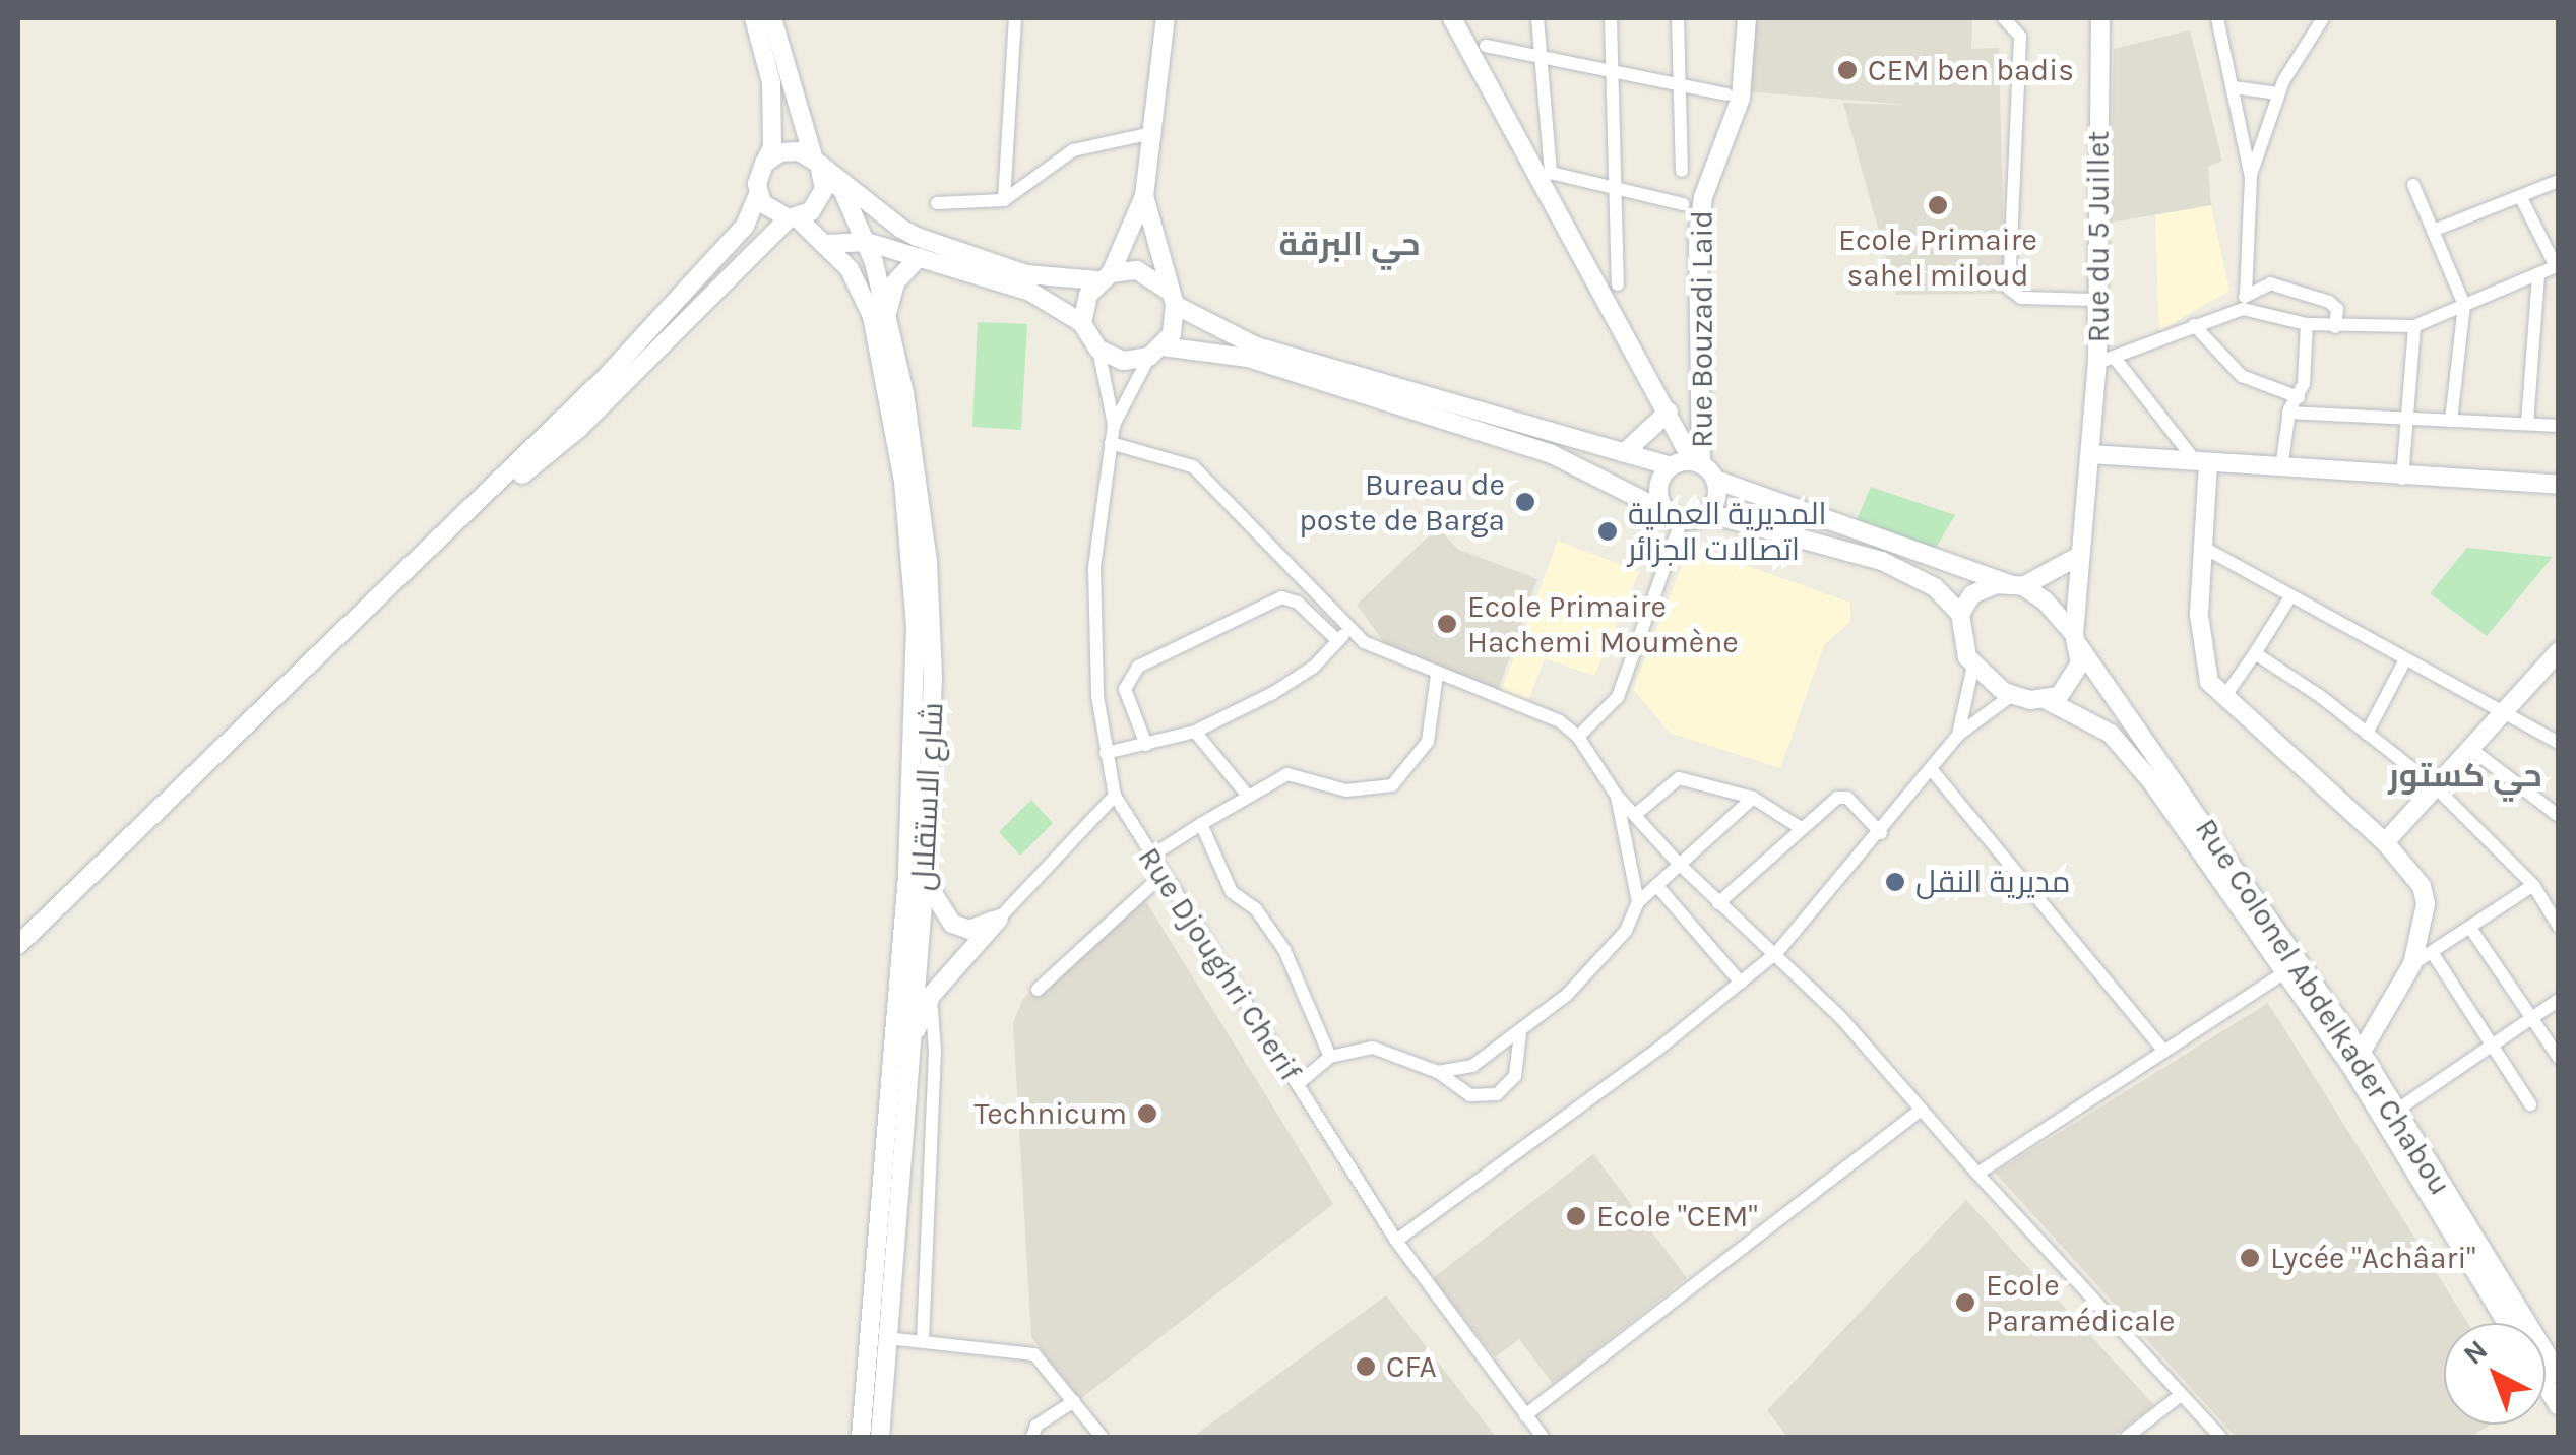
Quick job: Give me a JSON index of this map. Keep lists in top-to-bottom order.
{
  "streets": {
    "main road": [
      "Rue du 5 Juillet",
      "Rue Bouzadi Laid",
      "شارع الاستقلال",
      "Rue Colonel Abdelkader Chabou"
    ],
    "street": ["Rue Djoughri Cherif"]
  },
  "crossings": [
    ["Rue du 5 Juillet", "Rue Colonel Abdelkader Chabou"]
  ],
  "districts": ["حي البرقة", "حي كستور"],
  "places": [
    "CEM ben badis",
    "Ecole Primaire sahel miloud",
    "Bureau de poste de Barga",
    "المديرية العملية اتصالات الجزائر",
    "Ecole Primaire Hachemi Moumène",
    "مديرية النقل",
    "Technicum",
    "Ecole \"CEM\"",
    "Lycée \"Achâari\"",
    "Ecole Paramédicale",
    "CFA"
  ],
  "north": "top left"
}
